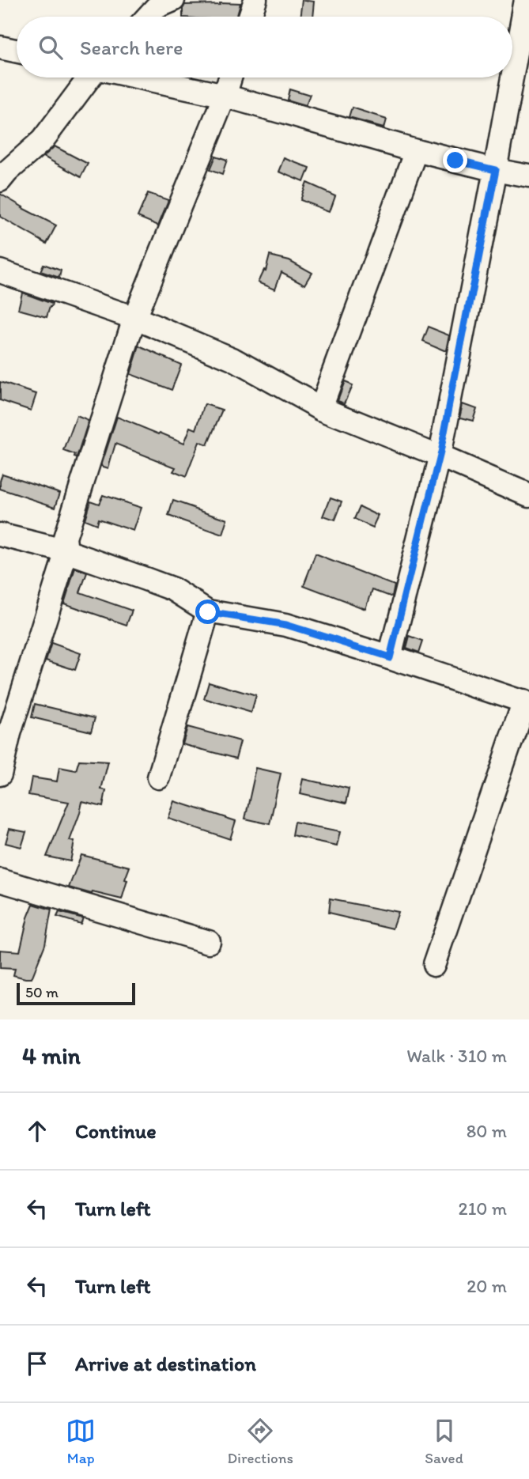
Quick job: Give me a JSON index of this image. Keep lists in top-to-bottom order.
{
  "scale_bar": "50 m",
  "page": {
    "search": "Search here",
    "scale": "50 m",
    "heading": ["4 min", "Walk · 310 m"],
    "list": [
      ["Continue", "80 m"],
      ["Turn left", "210 m"],
      ["Turn left", "20 m"],
      "Arrive at destination"
    ],
    "nav": ["Map", "Directions", "Saved"]
  }
}
